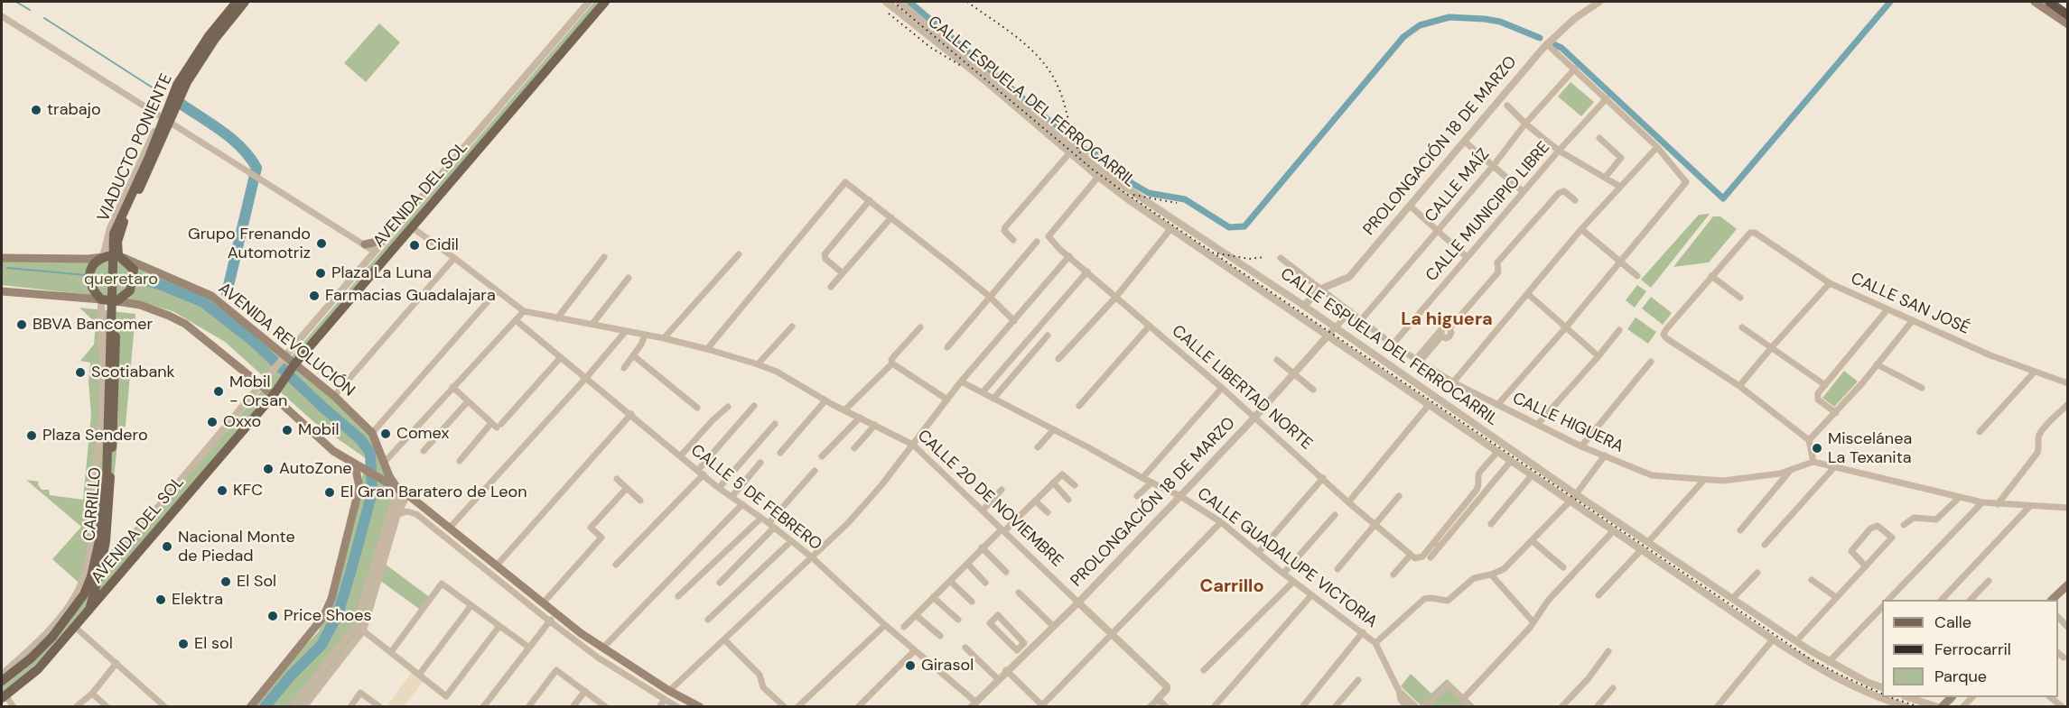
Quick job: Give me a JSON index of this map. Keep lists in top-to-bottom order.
{
  "streets": {
    "main road": [
      "VIADUCTO PONIENTE",
      "AVENIDA DEL SOL",
      "AVENIDA REVOLUCIÓN",
      "CARRILLO"
    ],
    "street": [
      "CALLE ESPUELA DEL FERROCARRIL",
      "PROLONGACIÓN 18 DE MARZO",
      "CALLE MAÍZ",
      "CALLE MUNICIPIO LIBRE",
      "CALLE SAN JOSÉ",
      "CALLE LIBERTAD NORTE",
      "CALLE HIGUERA",
      "CALLE 5 DE FEBRERO",
      "CALLE 20 DE NOVIEMBRE",
      "CALLE GUADALUPE VICTORIA"
    ]
  },
  "crossings": [
    ["CALLE ESPUELA DEL FERROCARRIL", "PROLONGACIÓN 18 DE MARZO"],
    ["CALLE ESPUELA DEL FERROCARRIL", "CALLE LIBERTAD NORTE"],
    ["PROLONGACIÓN 18 DE MARZO", "CALLE LIBERTAD NORTE"],
    ["PROLONGACIÓN 18 DE MARZO", "CALLE HIGUERA"],
    ["PROLONGACIÓN 18 DE MARZO", "CALLE 5 DE FEBRERO"],
    ["PROLONGACIÓN 18 DE MARZO", "CALLE 20 DE NOVIEMBRE"],
    ["PROLONGACIÓN 18 DE MARZO", "CALLE GUADALUPE VICTORIA"],
    ["CALLE MAÍZ", "CALLE HIGUERA"],
    ["AVENIDA DEL SOL", "AVENIDA REVOLUCIÓN"],
    ["AVENIDA DEL SOL", "CARRILLO"],
    ["CALLE MUNICIPIO LIBRE", "CALLE HIGUERA"],
    ["AVENIDA REVOLUCIÓN", "CARRILLO"]
  ],
  "districts": ["La higuera", "Carrillo"],
  "parks": ["queretaro"],
  "places": [
    "trabajo",
    "Grupo Frenando Automotriz",
    "Cidil",
    "Plaza La Luna",
    "Farmacias Guadalajara",
    "BBVA Bancomer",
    "Scotiabank",
    "Mobil - Orsan",
    "Oxxo",
    "Mobil",
    "Comex",
    "Plaza Sendero",
    "Miscelánea La Texanita",
    "AutoZone",
    "KFC",
    "El Gran Baratero de Leon",
    "Nacional Monte de Piedad",
    "El Sol",
    "Elektra",
    "Price Shoes",
    "El sol",
    "Girasol"
  ],
  "legend": ["Calle", "Ferrocarril", "Parque"]
}
